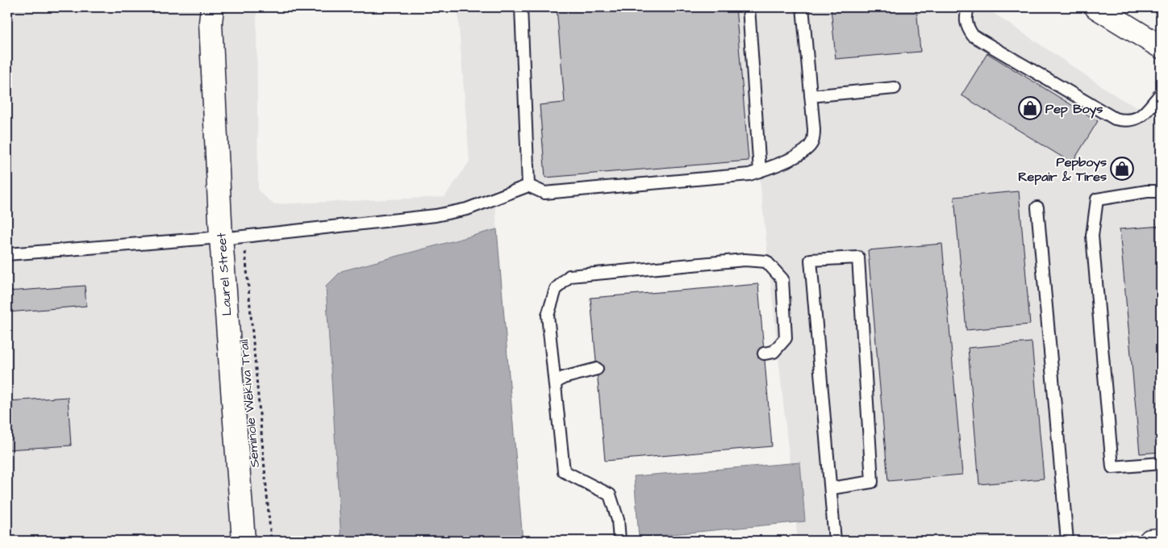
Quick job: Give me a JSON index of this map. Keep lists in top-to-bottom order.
{
  "streets": {
    "street": ["Laurel Street"],
    "path": ["Seminole Wekiva Trail"]
  },
  "places": {
    "shop": ["Pep Boys", "Pepboys Repair & Tires"]
  }
}
